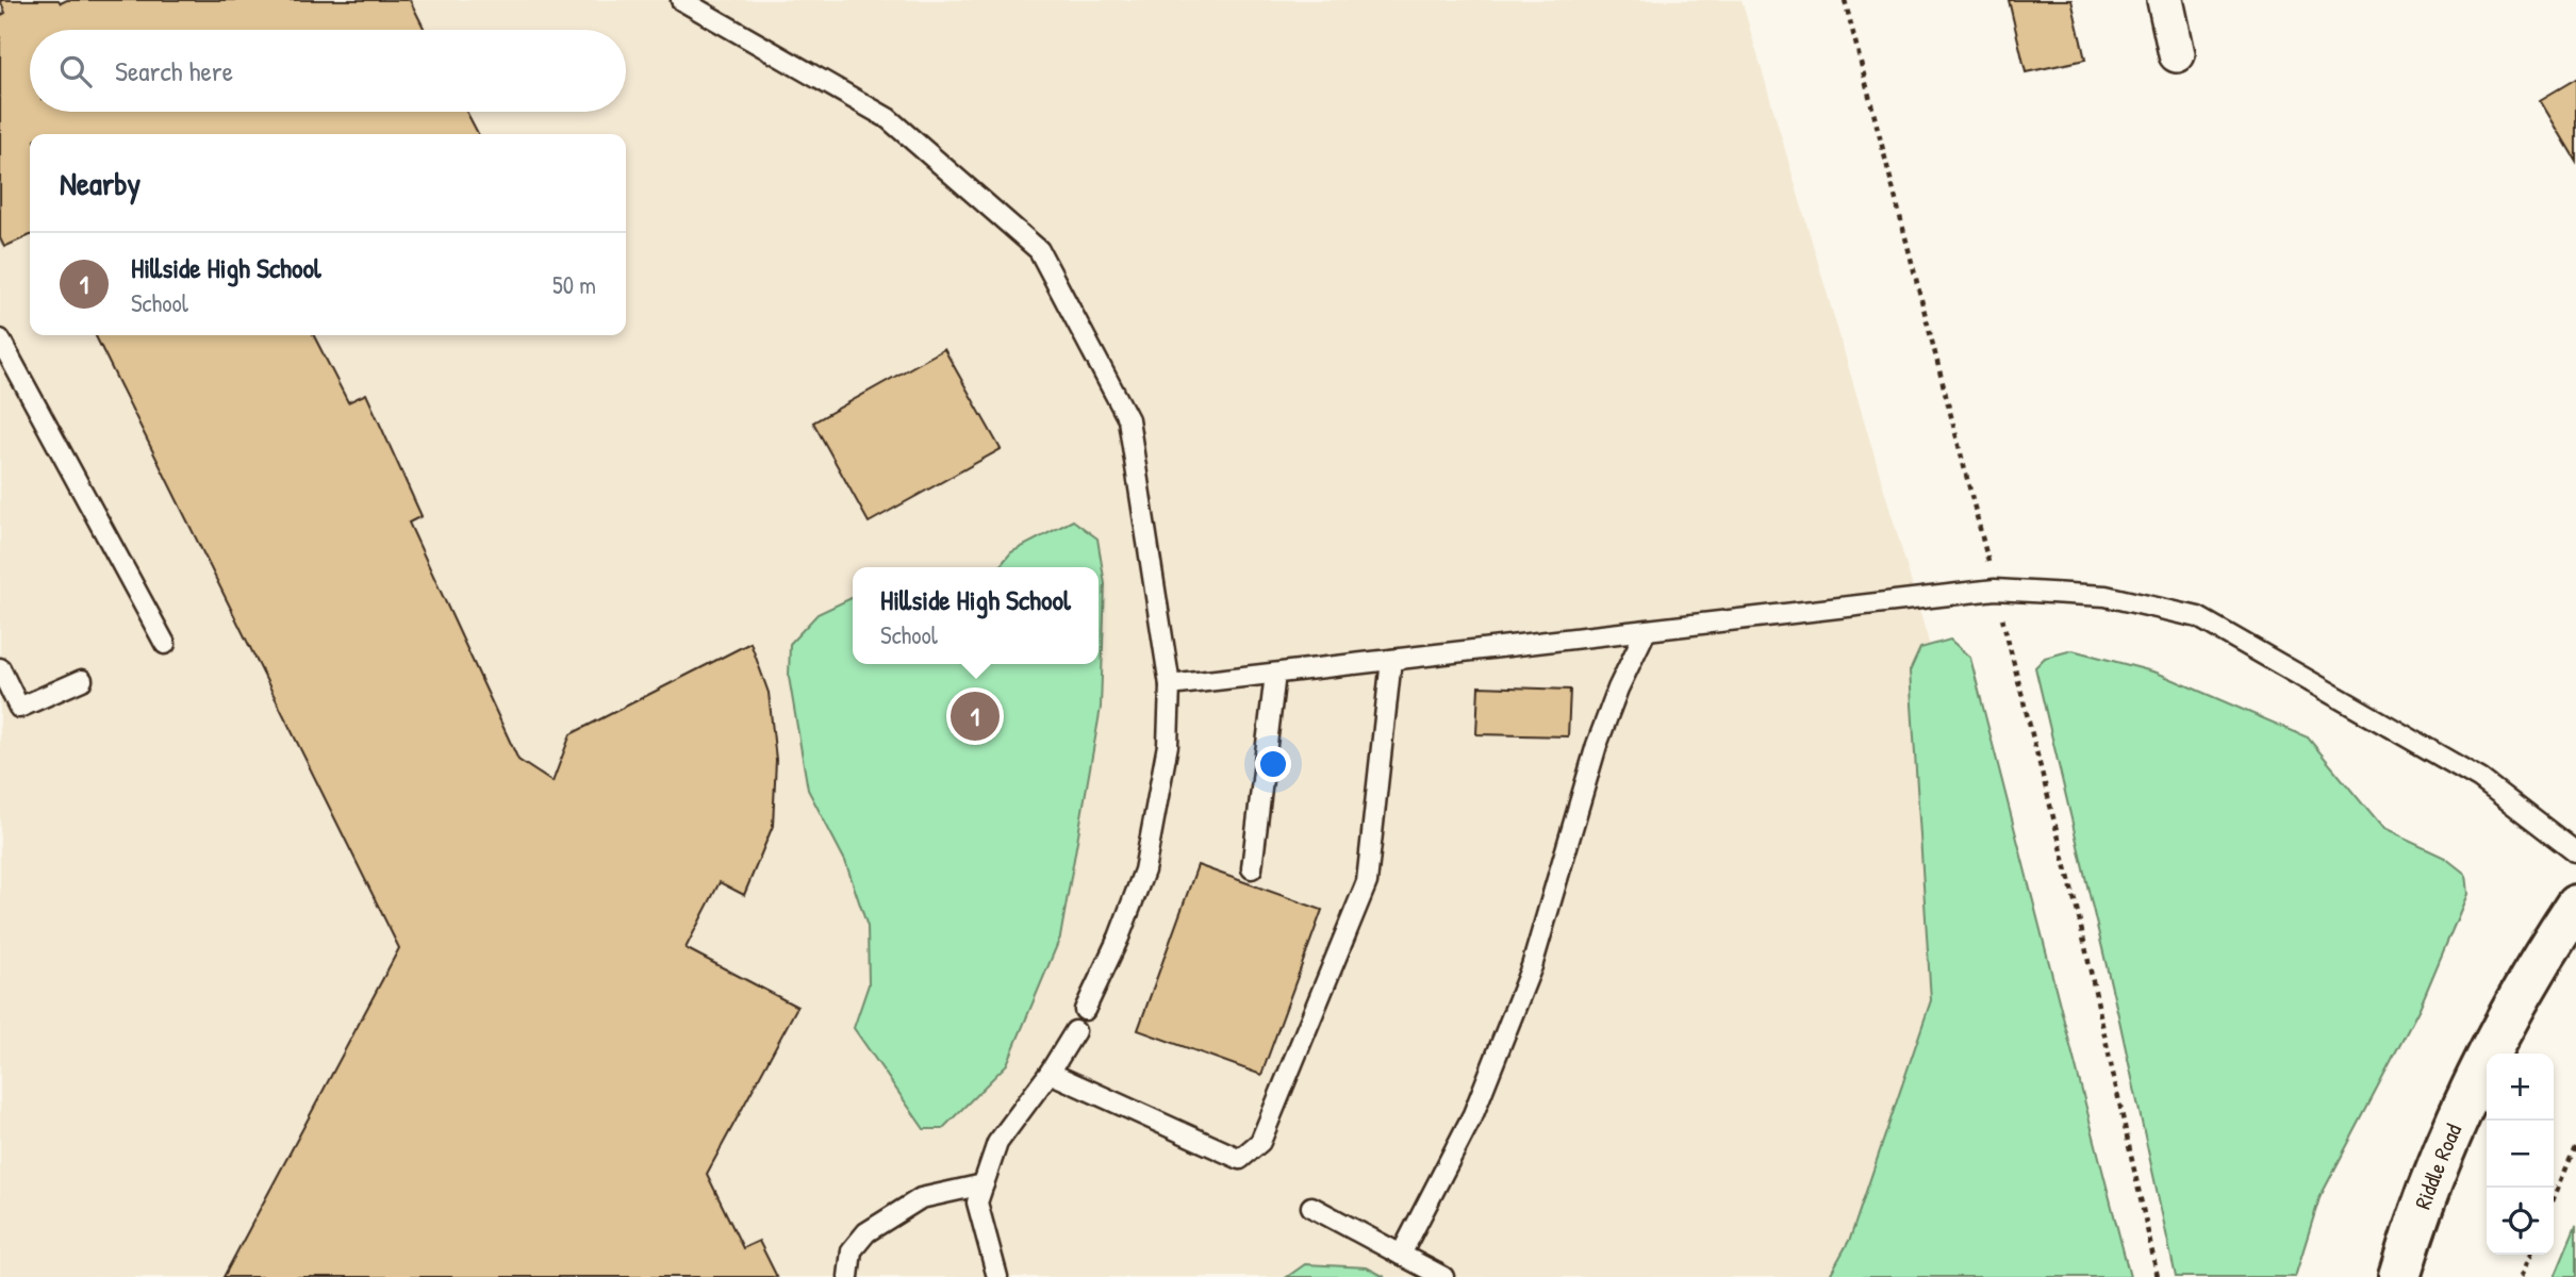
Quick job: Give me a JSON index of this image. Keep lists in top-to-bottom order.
{
  "streets": {
    "main road": ["Riddle Road"]
  },
  "page": {
    "search": "Search here",
    "heading": "Nearby",
    "list": [
      {
        "mark": "1",
        "name": "Hillside High School",
        "note": "School",
        "value": "50 m"
      }
    ],
    "popup": ["Hillside High School", "School"],
    "pins": "1",
    "map_buttons": ["+", "−"]
  }
}
